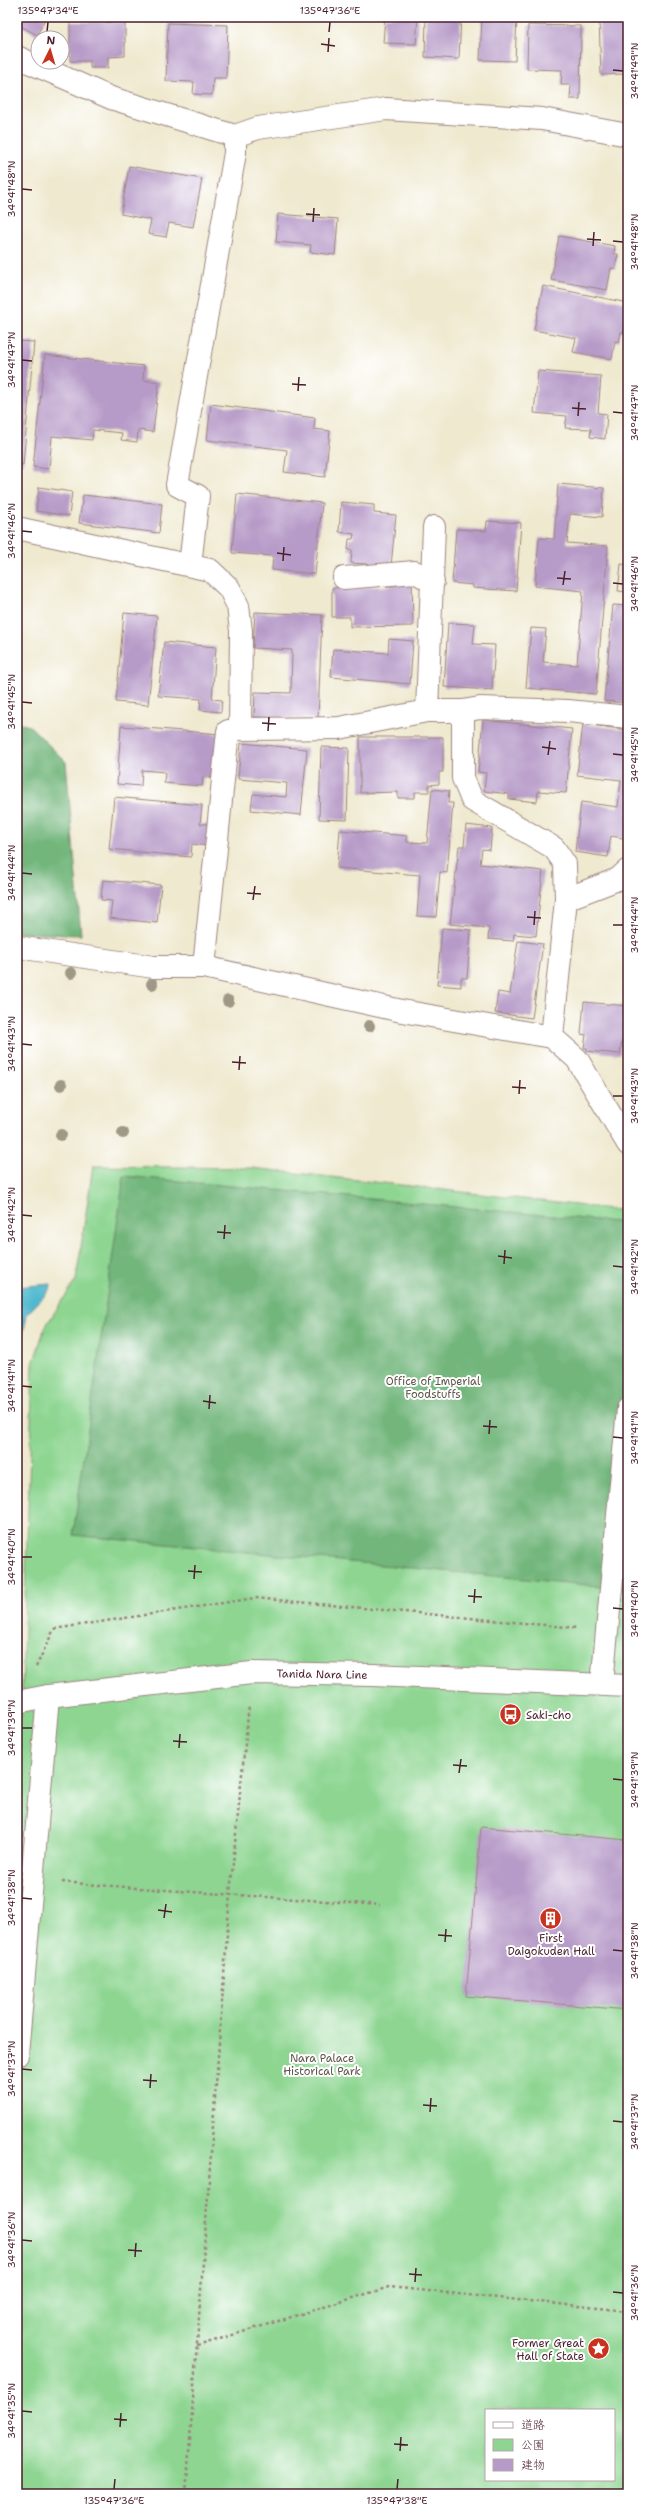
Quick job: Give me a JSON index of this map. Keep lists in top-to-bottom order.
{
  "streets": {
    "street": ["Tanida Nara Line"]
  },
  "parks": ["Office of Imperial Foodstuffs", "Nara Palace Historical Park"],
  "places": {
    "bus stop": ["Saki-cho"],
    "building": ["First Daigokuden Hall"],
    "place": ["Former Great Hall of State"]
  },
  "legend": ["道路", "公園", "建物"],
  "north": "top",
  "coordinates": [
    "135°47'34\"E",
    "135°47'36\"E",
    "34°41'49\"N",
    "34°41'48\"N",
    "34°41'47\"N",
    "34°41'46\"N",
    "34°41'45\"N",
    "34°41'44\"N",
    "34°41'43\"N",
    "34°41'42\"N",
    "34°41'41\"N",
    "34°41'40\"N",
    "34°41'39\"N",
    "34°41'38\"N",
    "34°41'37\"N",
    "34°41'36\"N",
    "34°41'35\"N",
    "135°47'38\"E"
  ]
}
